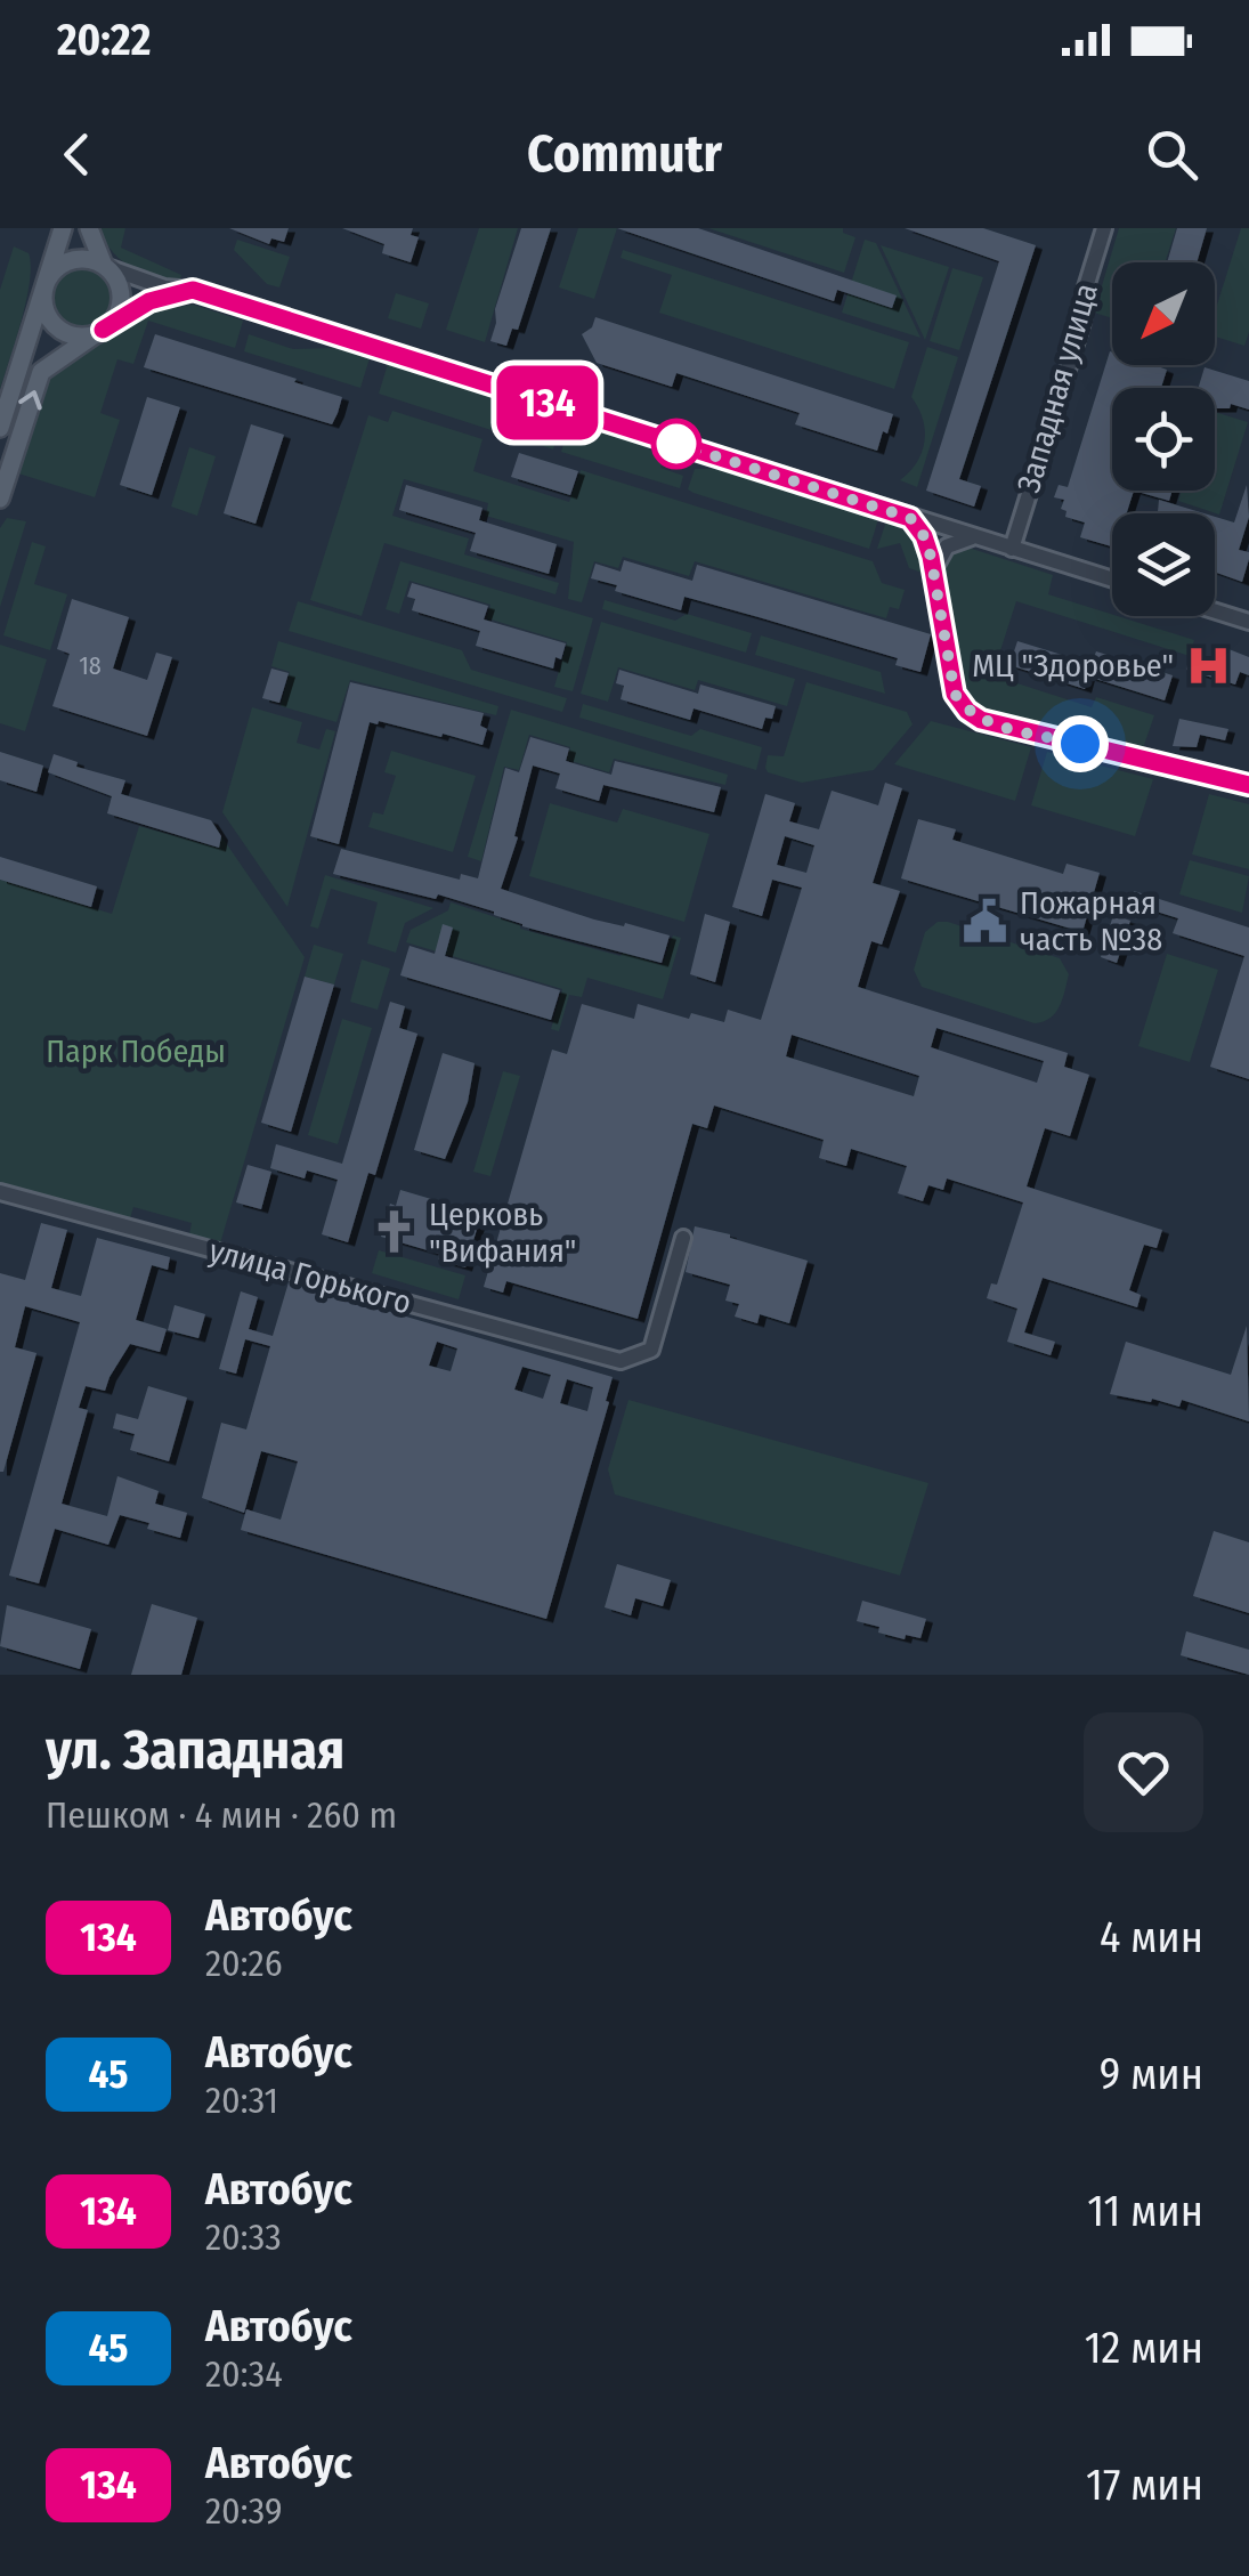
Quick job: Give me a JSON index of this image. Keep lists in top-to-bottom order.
{
  "streets": {
    "street": ["Западная улица", "улица Горького"]
  },
  "parks": ["Парк Победы"],
  "places": {
    "hospital": ["МЦ \"Здоровье\""],
    "public building": ["Пожарная часть №38"],
    "church": ["Церковь \"Вифания\""]
  },
  "lines": ["bus line 134"],
  "house_numbers": ["18"],
  "north": "bottom left",
  "page": {
    "status": "20:22",
    "header": "Commutr",
    "on_map": "134",
    "heading": ["ул. Западная", "Пешком · 4 мин · 260 m"],
    "list": [
      {
        "mark": "134",
        "name": "Автобус",
        "note": "20:26",
        "value": "4 мин"
      },
      {
        "mark": "45",
        "name": "Автобус",
        "note": "20:31",
        "value": "9 мин"
      },
      {
        "mark": "134",
        "name": "Автобус",
        "note": "20:33",
        "value": "11 мин"
      },
      {
        "mark": "45",
        "name": "Автобус",
        "note": "20:34",
        "value": "12 мин"
      },
      {
        "mark": "134",
        "name": "Автобус",
        "note": "20:39",
        "value": "17 мин"
      }
    ]
  }
}
